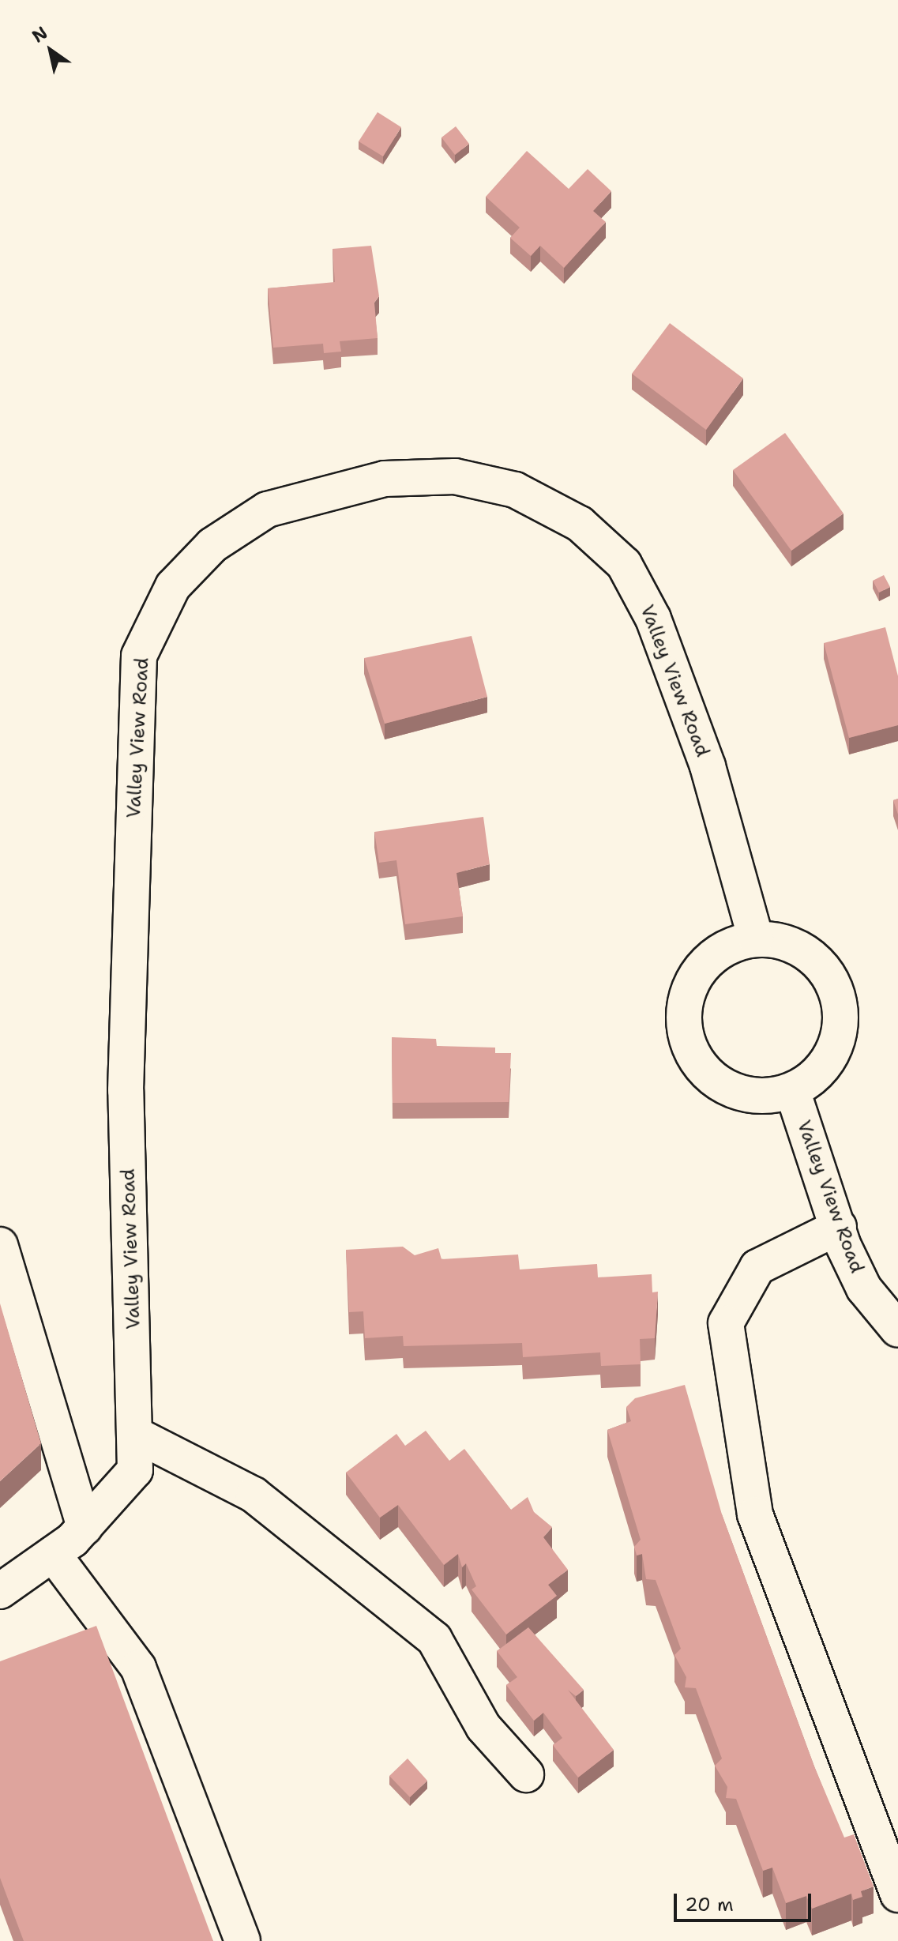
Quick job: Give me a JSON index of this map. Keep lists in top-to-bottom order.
{
  "streets": {
    "street": ["Valley View Road"]
  },
  "scale_bar": "20 m",
  "north": "top left"
}
